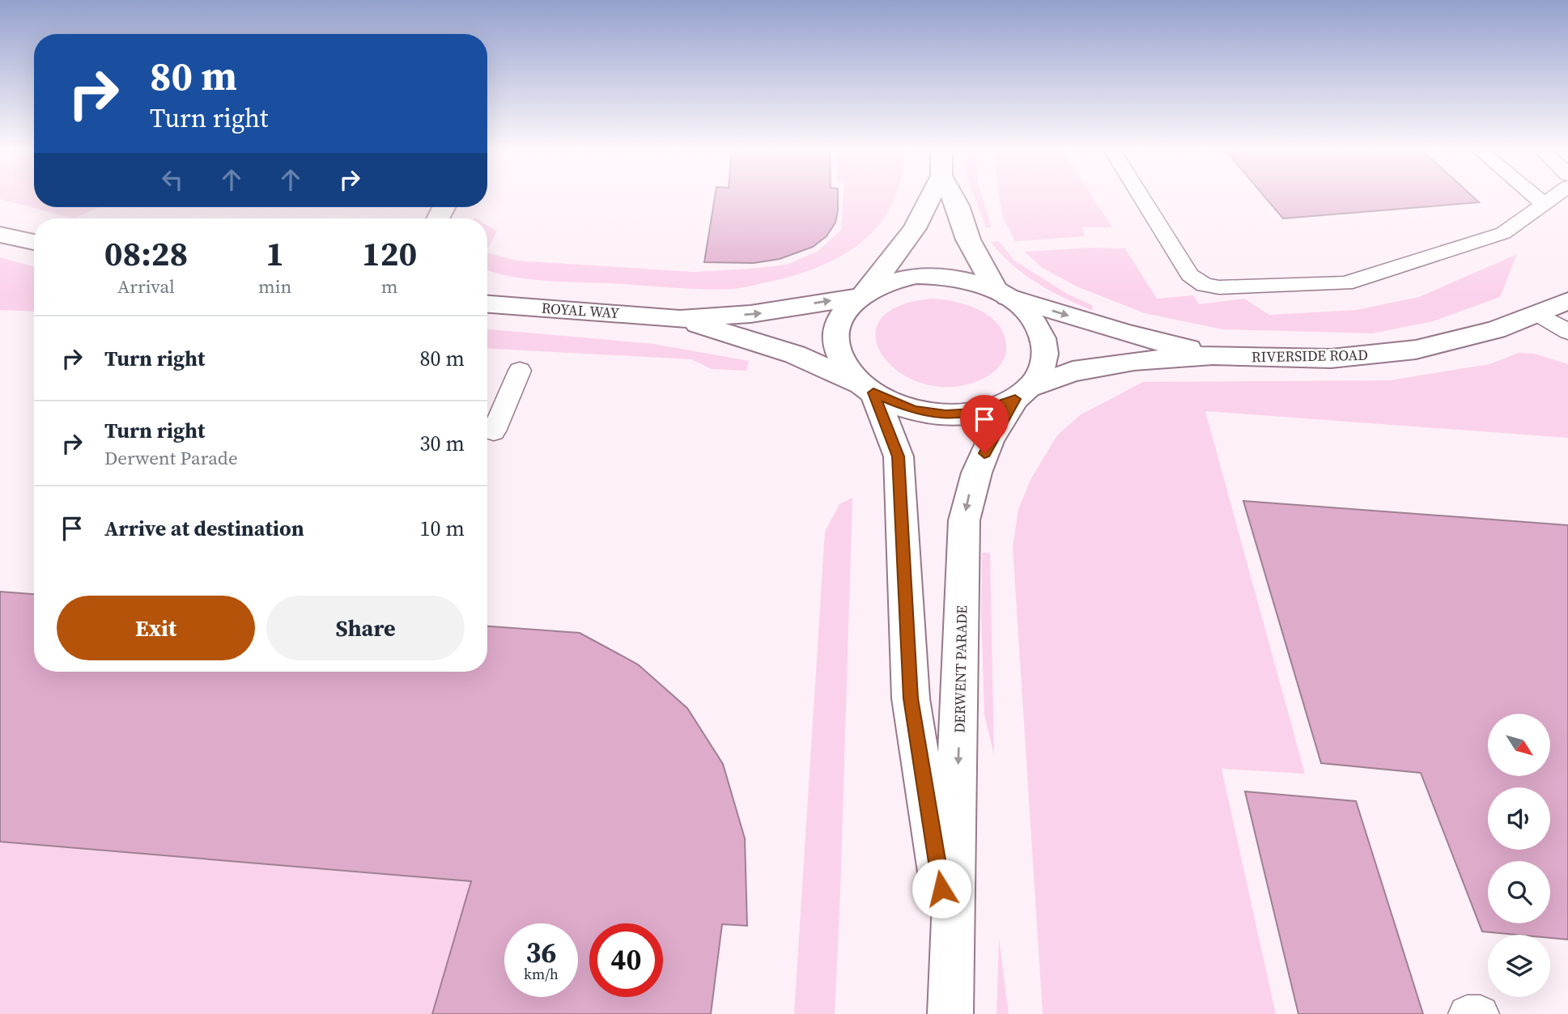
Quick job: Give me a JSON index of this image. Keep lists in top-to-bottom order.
{
  "streets": {
    "street": ["ROYAL WAY", "RIVERSIDE ROAD", "DERWENT PARADE"]
  },
  "crossings": [
    ["ROYAL WAY", "RIVERSIDE ROAD"],
    ["ROYAL WAY", "DERWENT PARADE"],
    ["RIVERSIDE ROAD", "DERWENT PARADE"]
  ],
  "north": "bottom right",
  "page": {
    "turn": ["80 m", "Turn right"],
    "eta": [
      "08:28",
      "Arrival",
      "1",
      "min",
      "120",
      "m"
    ],
    "list": [
      {
        "name": "Turn right",
        "value": "80 m"
      },
      {
        "name": "Turn right",
        "note": "Derwent Parade",
        "value": "30 m"
      },
      {
        "name": "Arrive at destination",
        "value": "10 m"
      }
    ],
    "buttons": ["Exit", "Share"],
    "speed": "36 km/h",
    "limit": "40"
  }
}
